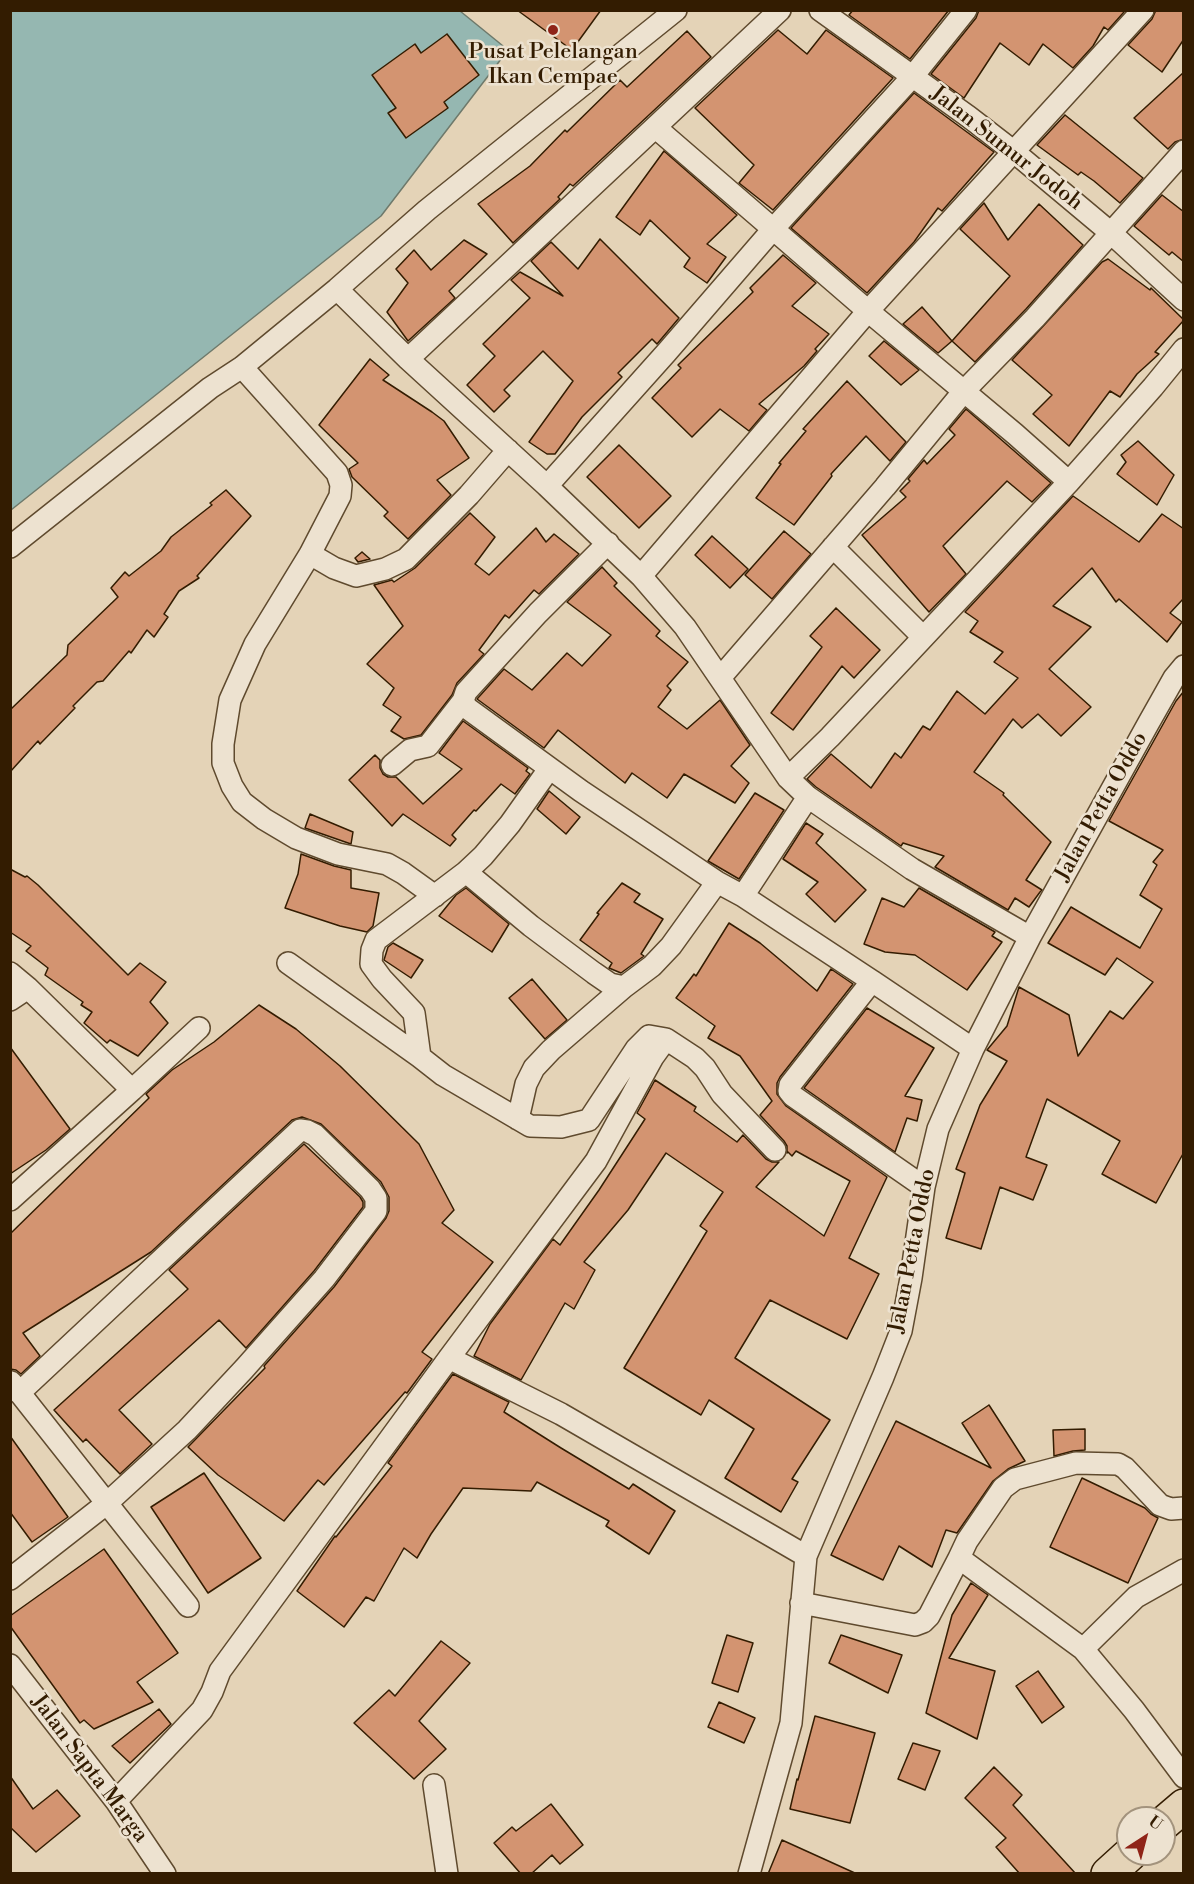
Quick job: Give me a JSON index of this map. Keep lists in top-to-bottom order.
{
  "streets": {
    "street": ["Jalan Sumur Jodoh", "Jalan Petta Oddo", "Jalan Sapta Marga"]
  },
  "places": ["Pusat Pelelangan Ikan Cempae"],
  "north": "top right"
}
